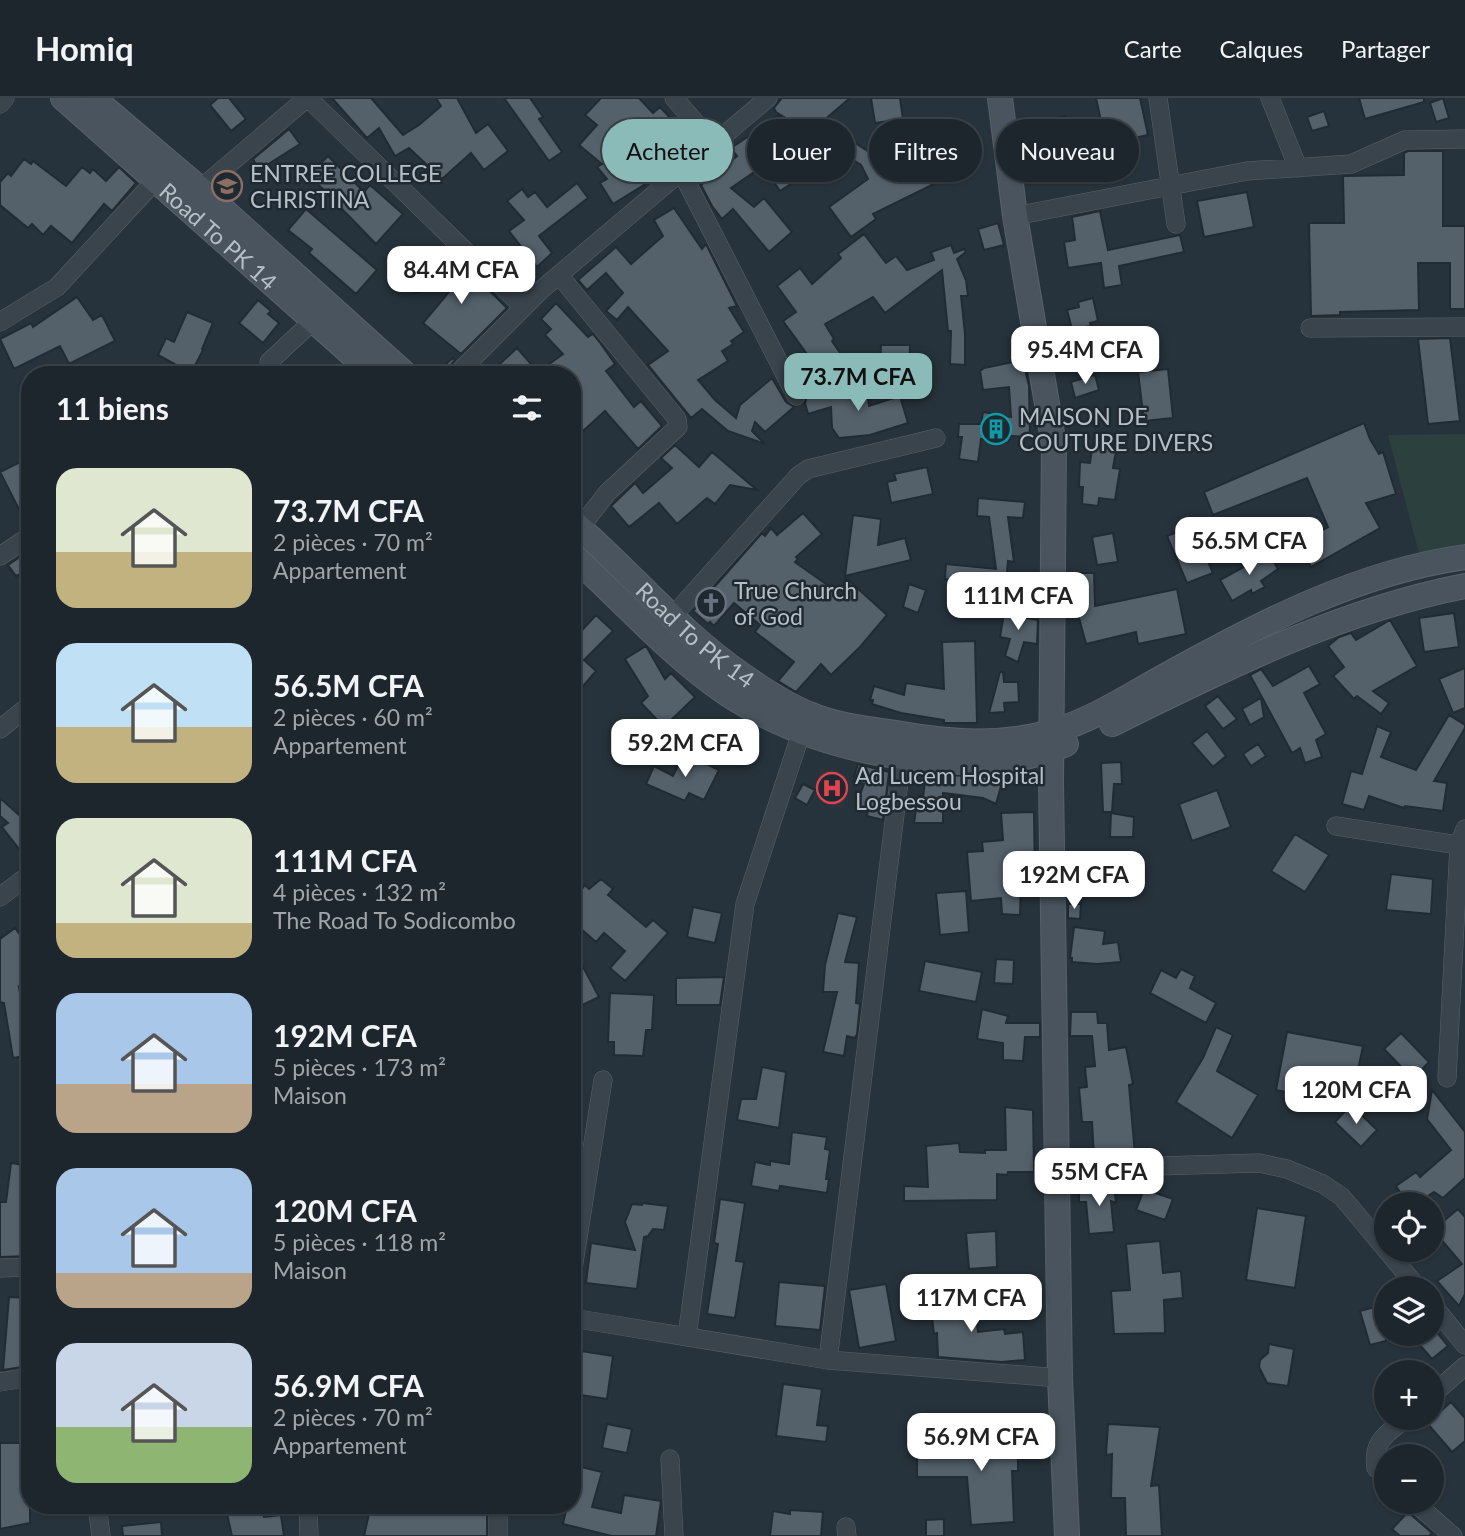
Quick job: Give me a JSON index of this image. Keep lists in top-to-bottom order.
{
  "streets": {
    "main road": ["Road To PK 14"]
  },
  "places": {
    "school or university": ["ENTREE COLLEGE CHRISTINA"],
    "building": ["MAISON DE COUTURE DIVERS"],
    "church": ["True Church of God"],
    "hospital": ["Ad Lucem Hospital Logbessou"]
  },
  "page": {
    "header": "Homiq",
    "nav": ["Carte", "Calques", "Partager"],
    "chip": [
      "Acheter",
      "Louer",
      "Filtres",
      "Nouveau"
    ],
    "price": [
      "84.4M CFA",
      "95.4M CFA",
      "73.7M CFA",
      "56.5M CFA",
      "111M CFA",
      "59.2M CFA",
      "192M CFA",
      "120M CFA",
      "55M CFA",
      "117M CFA",
      "56.9M CFA"
    ],
    "heading": "11 biens",
    "list": [
      {
        "name": "73.7M CFA",
        "note": "2 pièces · 70 m² · Appartement"
      },
      {
        "name": "56.5M CFA",
        "note": "2 pièces · 60 m² · Appartement"
      },
      {
        "name": "111M CFA",
        "note": "4 pièces · 132 m² · The Road To Sodicombo"
      },
      {
        "name": "192M CFA",
        "note": "5 pièces · 173 m² · Maison"
      },
      {
        "name": "120M CFA",
        "note": "5 pièces · 118 m² · Maison"
      },
      {
        "name": "56.9M CFA",
        "note": "2 pièces · 70 m² · Appartement"
      }
    ],
    "map_buttons": ["+", "−"]
  }
}
